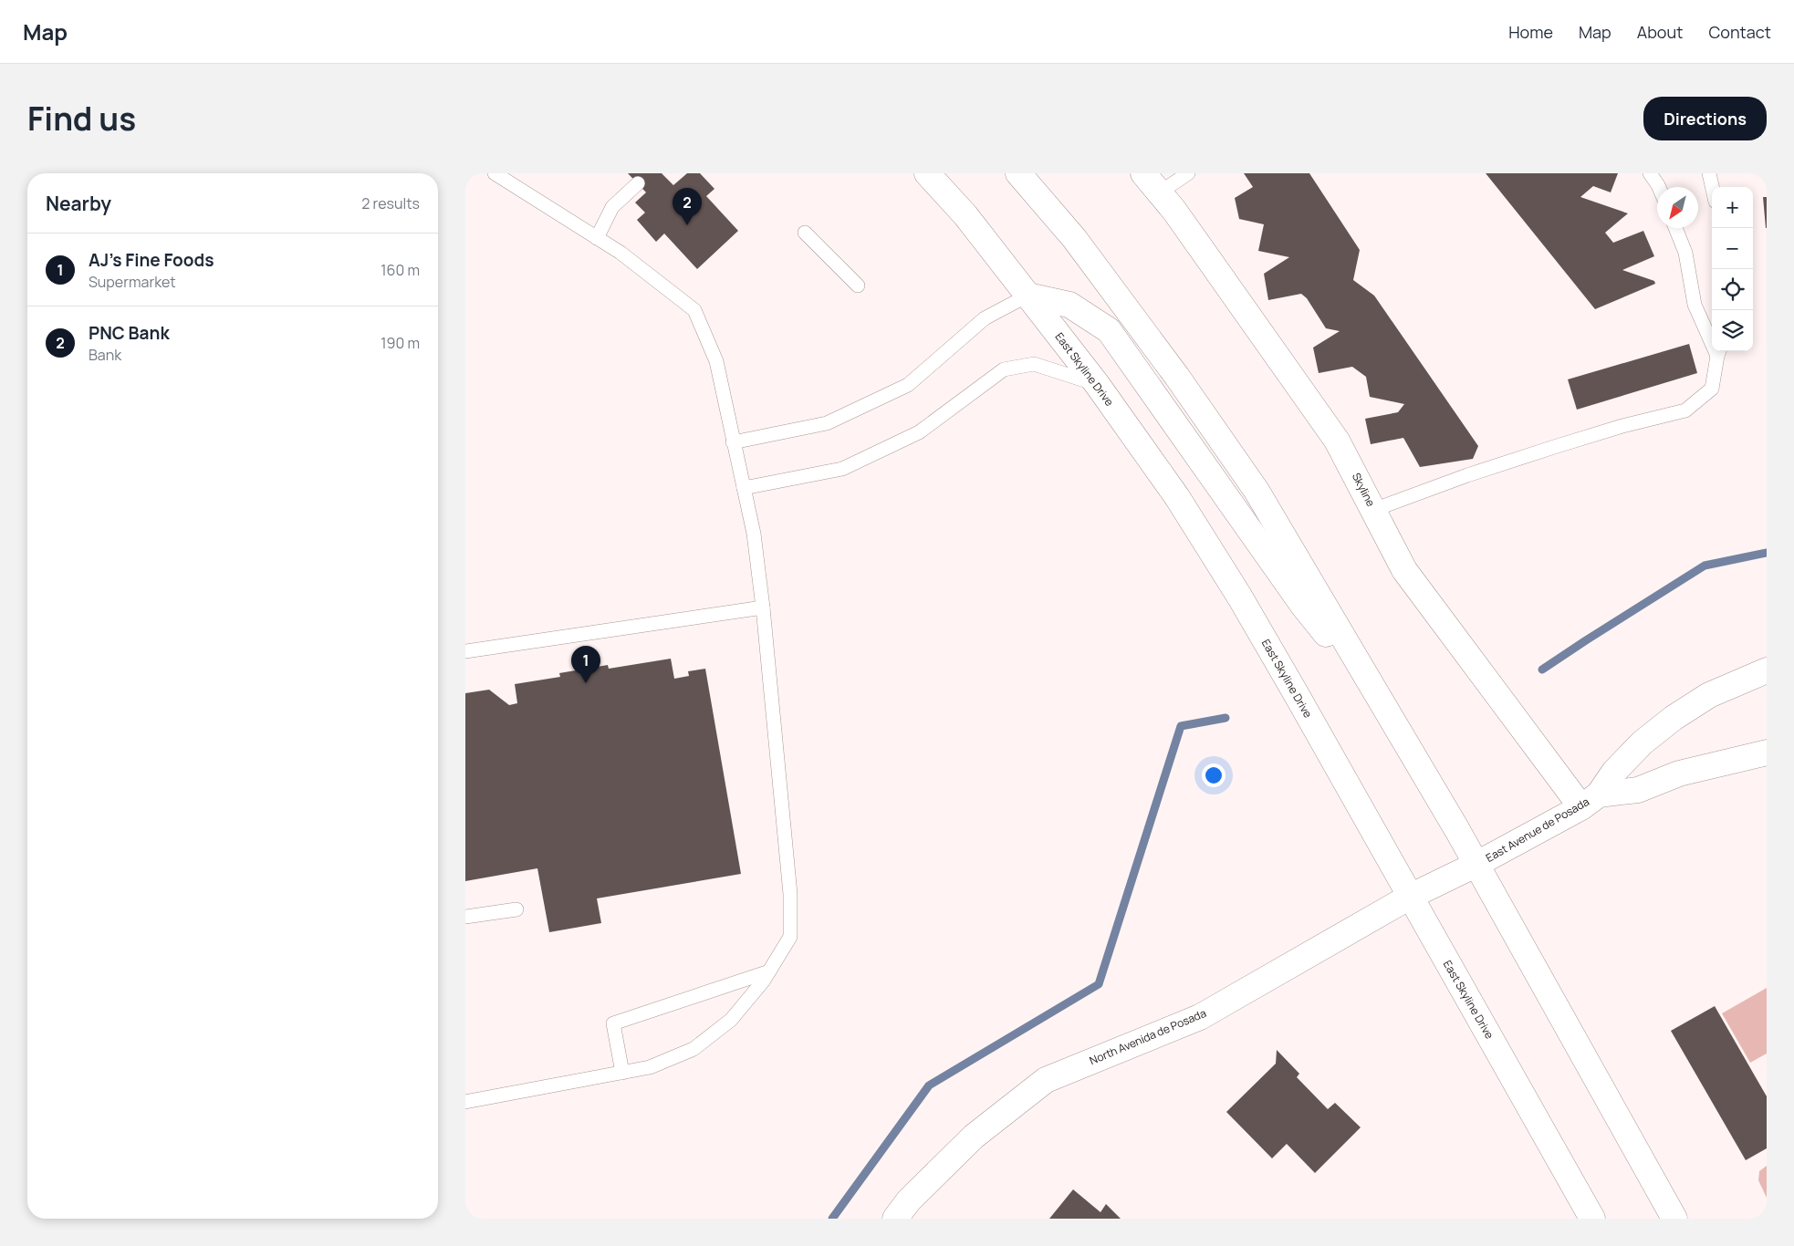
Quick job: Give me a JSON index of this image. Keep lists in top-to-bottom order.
{
  "streets": {
    "main road": [
      "East Skyline Drive",
      "Skyline",
      "East Avenue de Posada",
      "North Avenida de Posada"
    ]
  },
  "crossings": [
    ["East Skyline Drive", "North Avenida de Posada"],
    ["Skyline", "East Avenue de Posada"],
    ["East Avenue de Posada", "North Avenida de Posada"]
  ],
  "north": "bottom left",
  "page": {
    "header": "Map",
    "nav": [
      "Home",
      "Map",
      "About",
      "Contact"
    ],
    "title": "Find us",
    "buttons": "Directions",
    "heading": ["Nearby", "2 results"],
    "map_buttons": ["+", "−"],
    "pins": ["2", "1"],
    "list": [
      {
        "mark": "1",
        "name": "AJ's Fine Foods",
        "note": "Supermarket",
        "value": "160 m"
      },
      {
        "mark": "2",
        "name": "PNC Bank",
        "note": "Bank",
        "value": "190 m"
      }
    ]
  }
}
